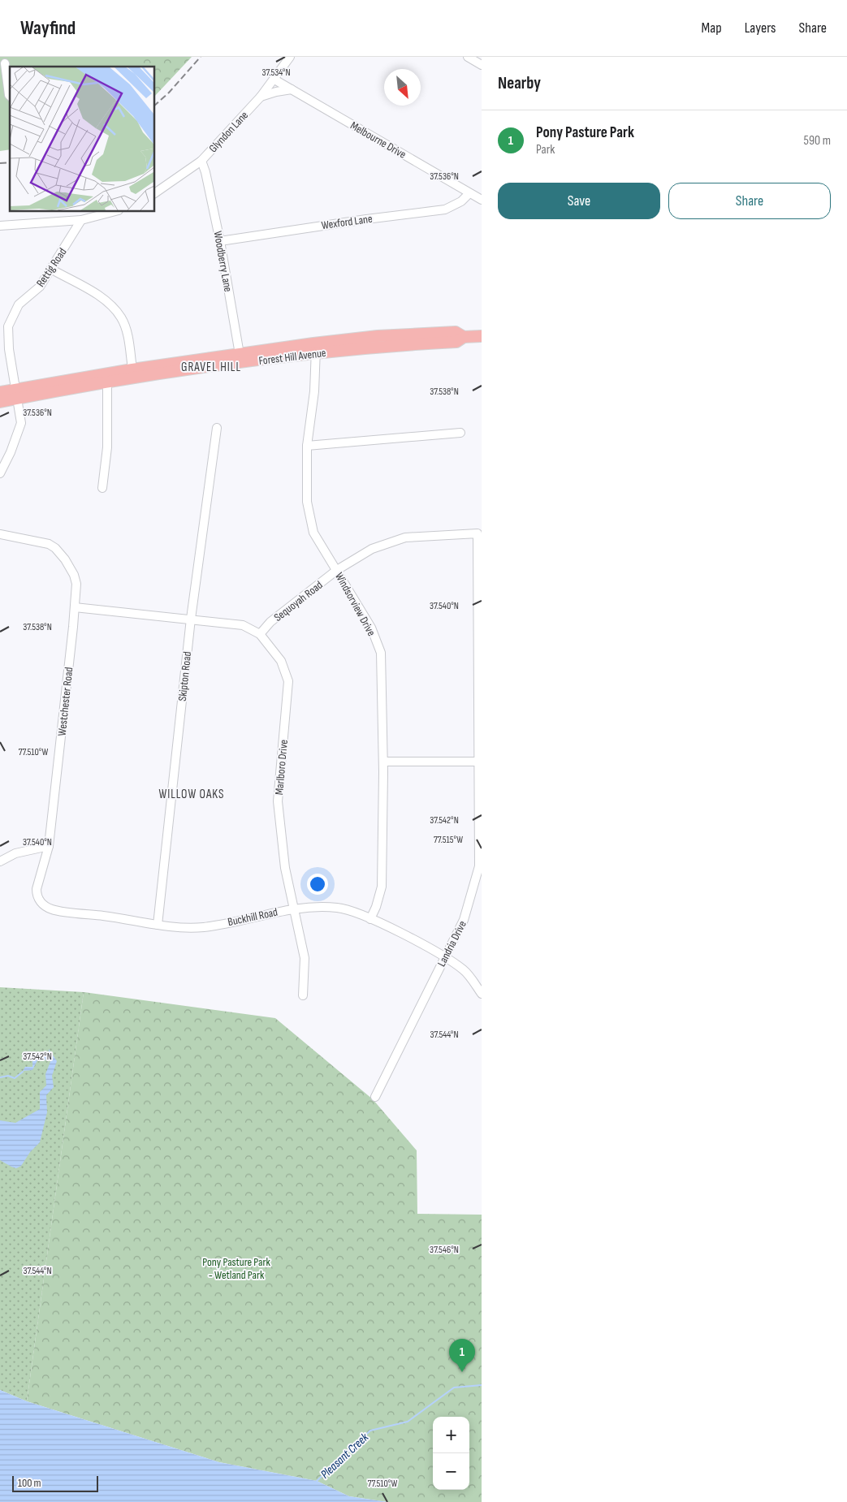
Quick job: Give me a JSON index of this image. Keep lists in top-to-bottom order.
{
  "streets": {
    "main road": ["Forest Hill Avenue"],
    "street": [
      "Glyndon Lane",
      "Melbourne Drive",
      "Wexford Lane",
      "Woodberry Lane",
      "Rettig Road",
      "Sequoyah Road",
      "Windsorview Drive",
      "Skipton Road",
      "Westchester Road",
      "Marlboro Drive",
      "Buckhill Road",
      "Landria Drive"
    ]
  },
  "crossings": [
    ["Glyndon Lane", "Melbourne Drive"],
    ["Glyndon Lane", "Woodberry Lane"],
    ["Melbourne Drive", "Wexford Lane"],
    ["Wexford Lane", "Woodberry Lane"],
    ["Woodberry Lane", "Forest Hill Avenue"],
    ["Rettig Road", "Forest Hill Avenue"],
    ["Forest Hill Avenue", "Windsorview Drive"],
    ["Sequoyah Road", "Windsorview Drive"],
    ["Sequoyah Road", "Marlboro Drive"],
    ["Sequoyah Road", "Landria Drive"],
    ["Windsorview Drive", "Buckhill Road"],
    ["Skipton Road", "Buckhill Road"],
    ["Westchester Road", "Buckhill Road"],
    ["Marlboro Drive", "Buckhill Road"],
    ["Buckhill Road", "Landria Drive"]
  ],
  "districts": ["GRAVEL HILL", "WILLOW OAKS"],
  "water": ["Pleasant Creek"],
  "parks": ["Pony Pasture Park - Wetland Park"],
  "scale_bar": "100 m",
  "north": "bottom right",
  "page": {
    "header": "Wayfind",
    "nav": ["Map", "Layers", "Share"],
    "heading": "Nearby",
    "list": [
      {
        "mark": "1",
        "name": "Pony Pasture Park",
        "note": "Park",
        "value": "590 m"
      }
    ],
    "buttons": ["Save", "Share"],
    "pins": "1",
    "map_buttons": ["+", "−"],
    "scale": "100 m"
  },
  "coordinates": [
    "37.534°N",
    "37.536°N",
    "37.538°N",
    "37.540°N",
    "77.510°W",
    "37.542°N",
    "77.515°W",
    "37.544°N",
    "37.546°N"
  ]
}
